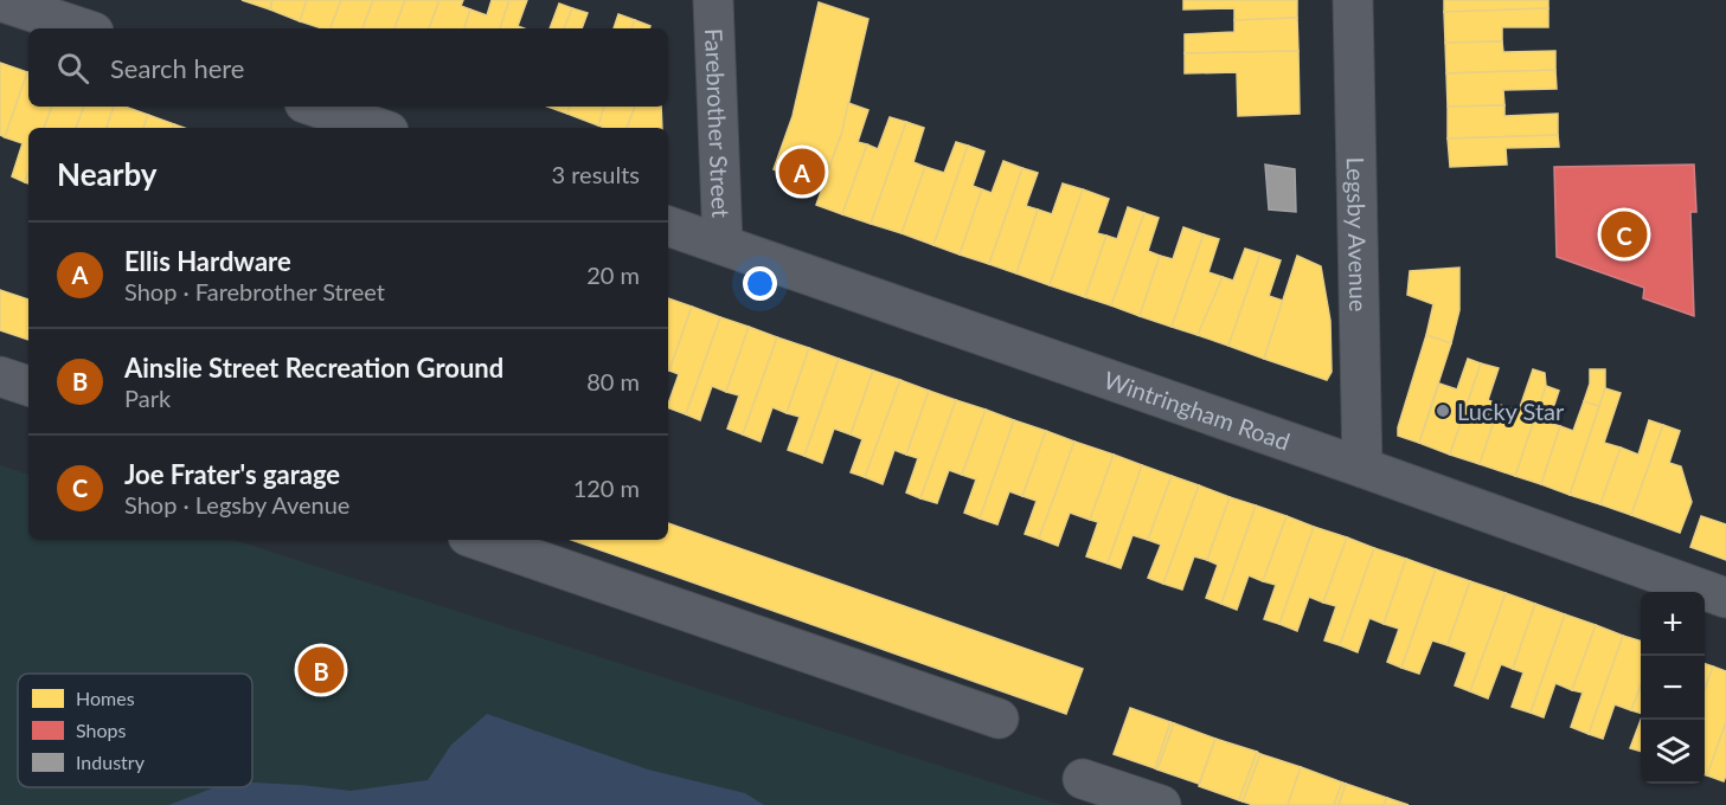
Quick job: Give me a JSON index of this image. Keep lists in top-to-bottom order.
{
  "streets": {
    "street": ["Farebrother Street", "Legsby Avenue", "Wintringham Road"]
  },
  "crossings": [
    ["Farebrother Street", "Wintringham Road"],
    ["Legsby Avenue", "Wintringham Road"]
  ],
  "places": ["Lucky Star"],
  "legend": ["Homes", "Shops", "Industry"],
  "page": {
    "search": "Search here",
    "heading": ["Nearby", "3 results"],
    "pins": ["A", "C", "B"],
    "list": [
      {
        "mark": "A",
        "name": "Ellis Hardware",
        "note": "Shop · Farebrother Street",
        "value": "20 m"
      },
      {
        "mark": "B",
        "name": "Ainslie Street Recreation Ground",
        "note": "Park",
        "value": "80 m"
      },
      {
        "mark": "C",
        "name": "Joe Frater's garage",
        "note": "Shop · Legsby Avenue",
        "value": "120 m"
      }
    ],
    "map_buttons": ["+", "−"]
  }
}
